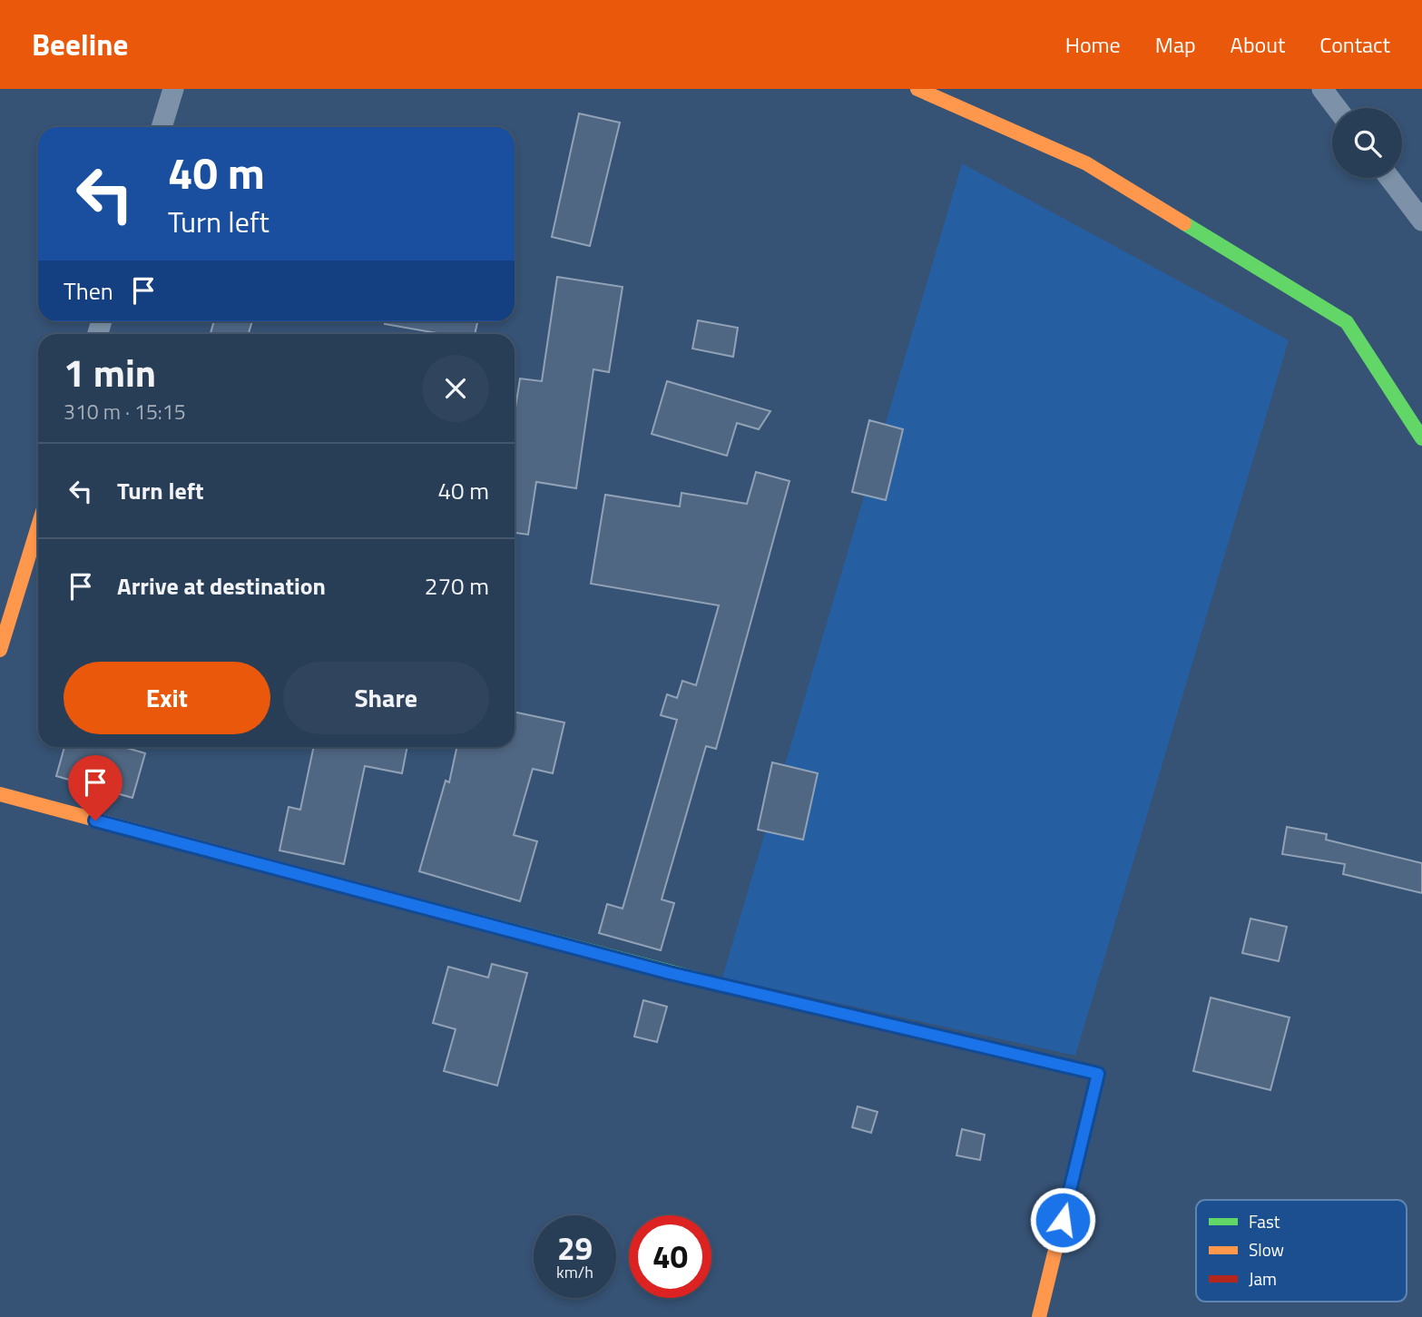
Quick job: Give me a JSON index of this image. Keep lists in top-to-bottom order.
{
  "legend": ["Fast", "Slow", "Jam"],
  "page": {
    "header": "Beeline",
    "nav": [
      "Home",
      "Map",
      "About",
      "Contact"
    ],
    "turn": ["40 m", "Turn left"],
    "then": "Then",
    "heading": ["1 min", "310 m · 15:15"],
    "list": [
      {
        "name": "Turn left",
        "value": "40 m"
      },
      {
        "name": "Arrive at destination",
        "value": "270 m"
      }
    ],
    "buttons": ["Exit", "Share"],
    "speed": "29 km/h",
    "limit": "40"
  }
}
